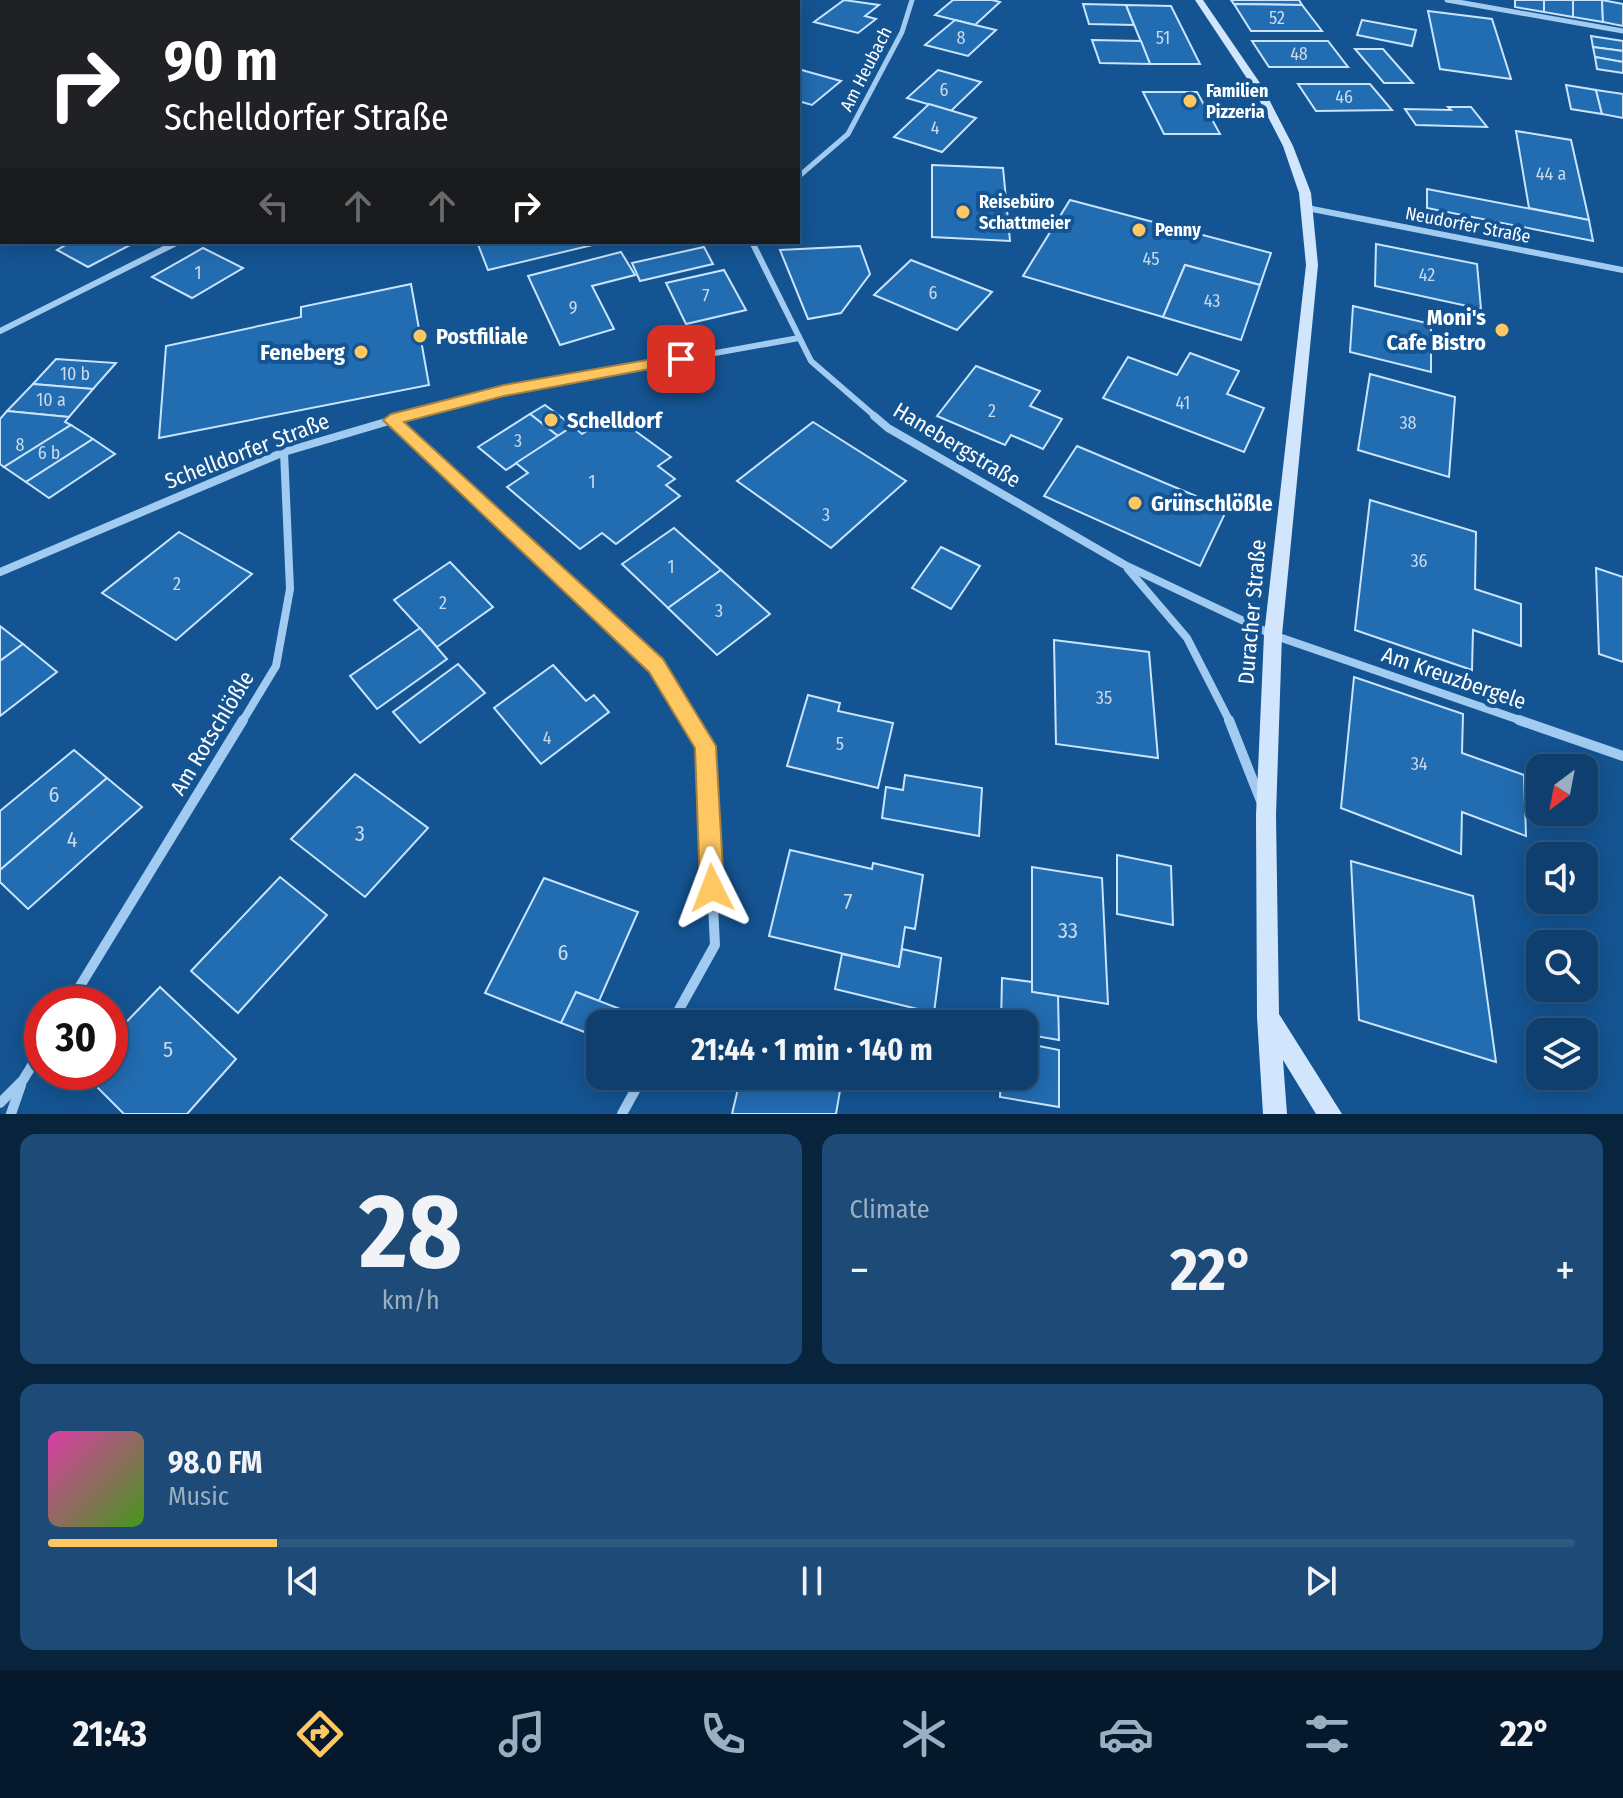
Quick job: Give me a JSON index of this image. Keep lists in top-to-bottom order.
{
  "streets": {
    "main road": ["Duracher Straße"],
    "street": [
      "Am Heubach",
      "Neudorfer Straße",
      "Hanebergstraße",
      "Schelldorfer Straße",
      "Am Kreuzbergele",
      "Am Rotschlößle"
    ]
  },
  "crossings": [
    ["Neudorfer Straße", "Duracher Straße"],
    ["Hanebergstraße", "Schelldorfer Straße"],
    ["Hanebergstraße", "Duracher Straße"],
    ["Hanebergstraße", "Am Kreuzbergele"],
    ["Schelldorfer Straße", "Am Rotschlößle"],
    ["Duracher Straße", "Am Kreuzbergele"]
  ],
  "places": [
    "Familien Pizzeria",
    "Reisebüro Schattmeier",
    "Penny",
    "Moni's Cafe Bistro",
    "Postfiliale",
    "Feneberg",
    "Schelldorf",
    "Grünschlößle"
  ],
  "house_numbers": [
    "52",
    "8",
    "51",
    "48",
    "6",
    "46",
    "4",
    "44 a",
    "45",
    "1",
    "42",
    "6",
    "7",
    "43",
    "9",
    "10 b",
    "10 a",
    "41",
    "2",
    "38",
    "3",
    "8",
    "6 b",
    "1",
    "3",
    "36",
    "1",
    "2",
    "2",
    "3",
    "35",
    "4",
    "5",
    "34",
    "6",
    "3",
    "4",
    "7",
    "33",
    "6",
    "5"
  ],
  "north": "bottom left",
  "page": {
    "turn": ["90 m", "Schelldorfer Straße"],
    "limit": "30",
    "trip": "21:44 · 1 min · 140 m",
    "tile": [
      ["28", "km/h"],
      "Climate"
    ],
    "heat": ["−", "22°", "+"],
    "song": ["98.0 FM", "Music"],
    "tabs": ["21:43", "22°"]
  }
}
